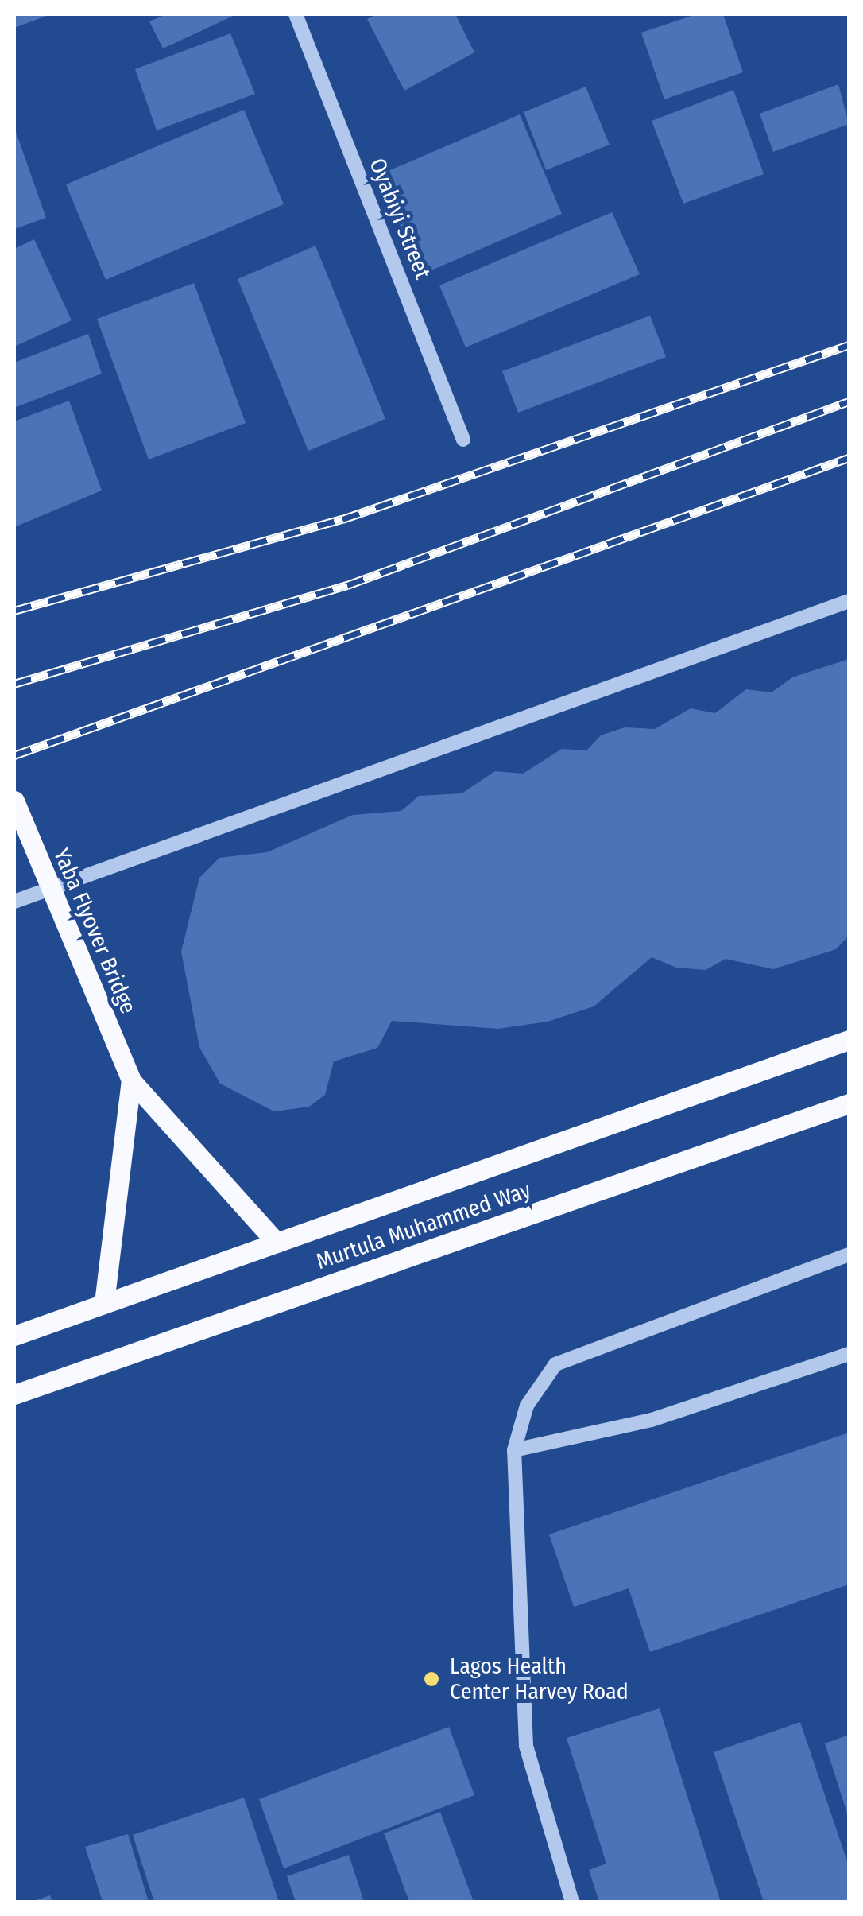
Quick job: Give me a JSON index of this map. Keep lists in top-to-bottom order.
{
  "streets": {
    "main road": ["Yaba Flyover Bridge", "Murtula Muhammed Way"],
    "street": ["Oyabiyi Street"]
  },
  "places": ["Lagos Health Center Harvey Road"]
}
